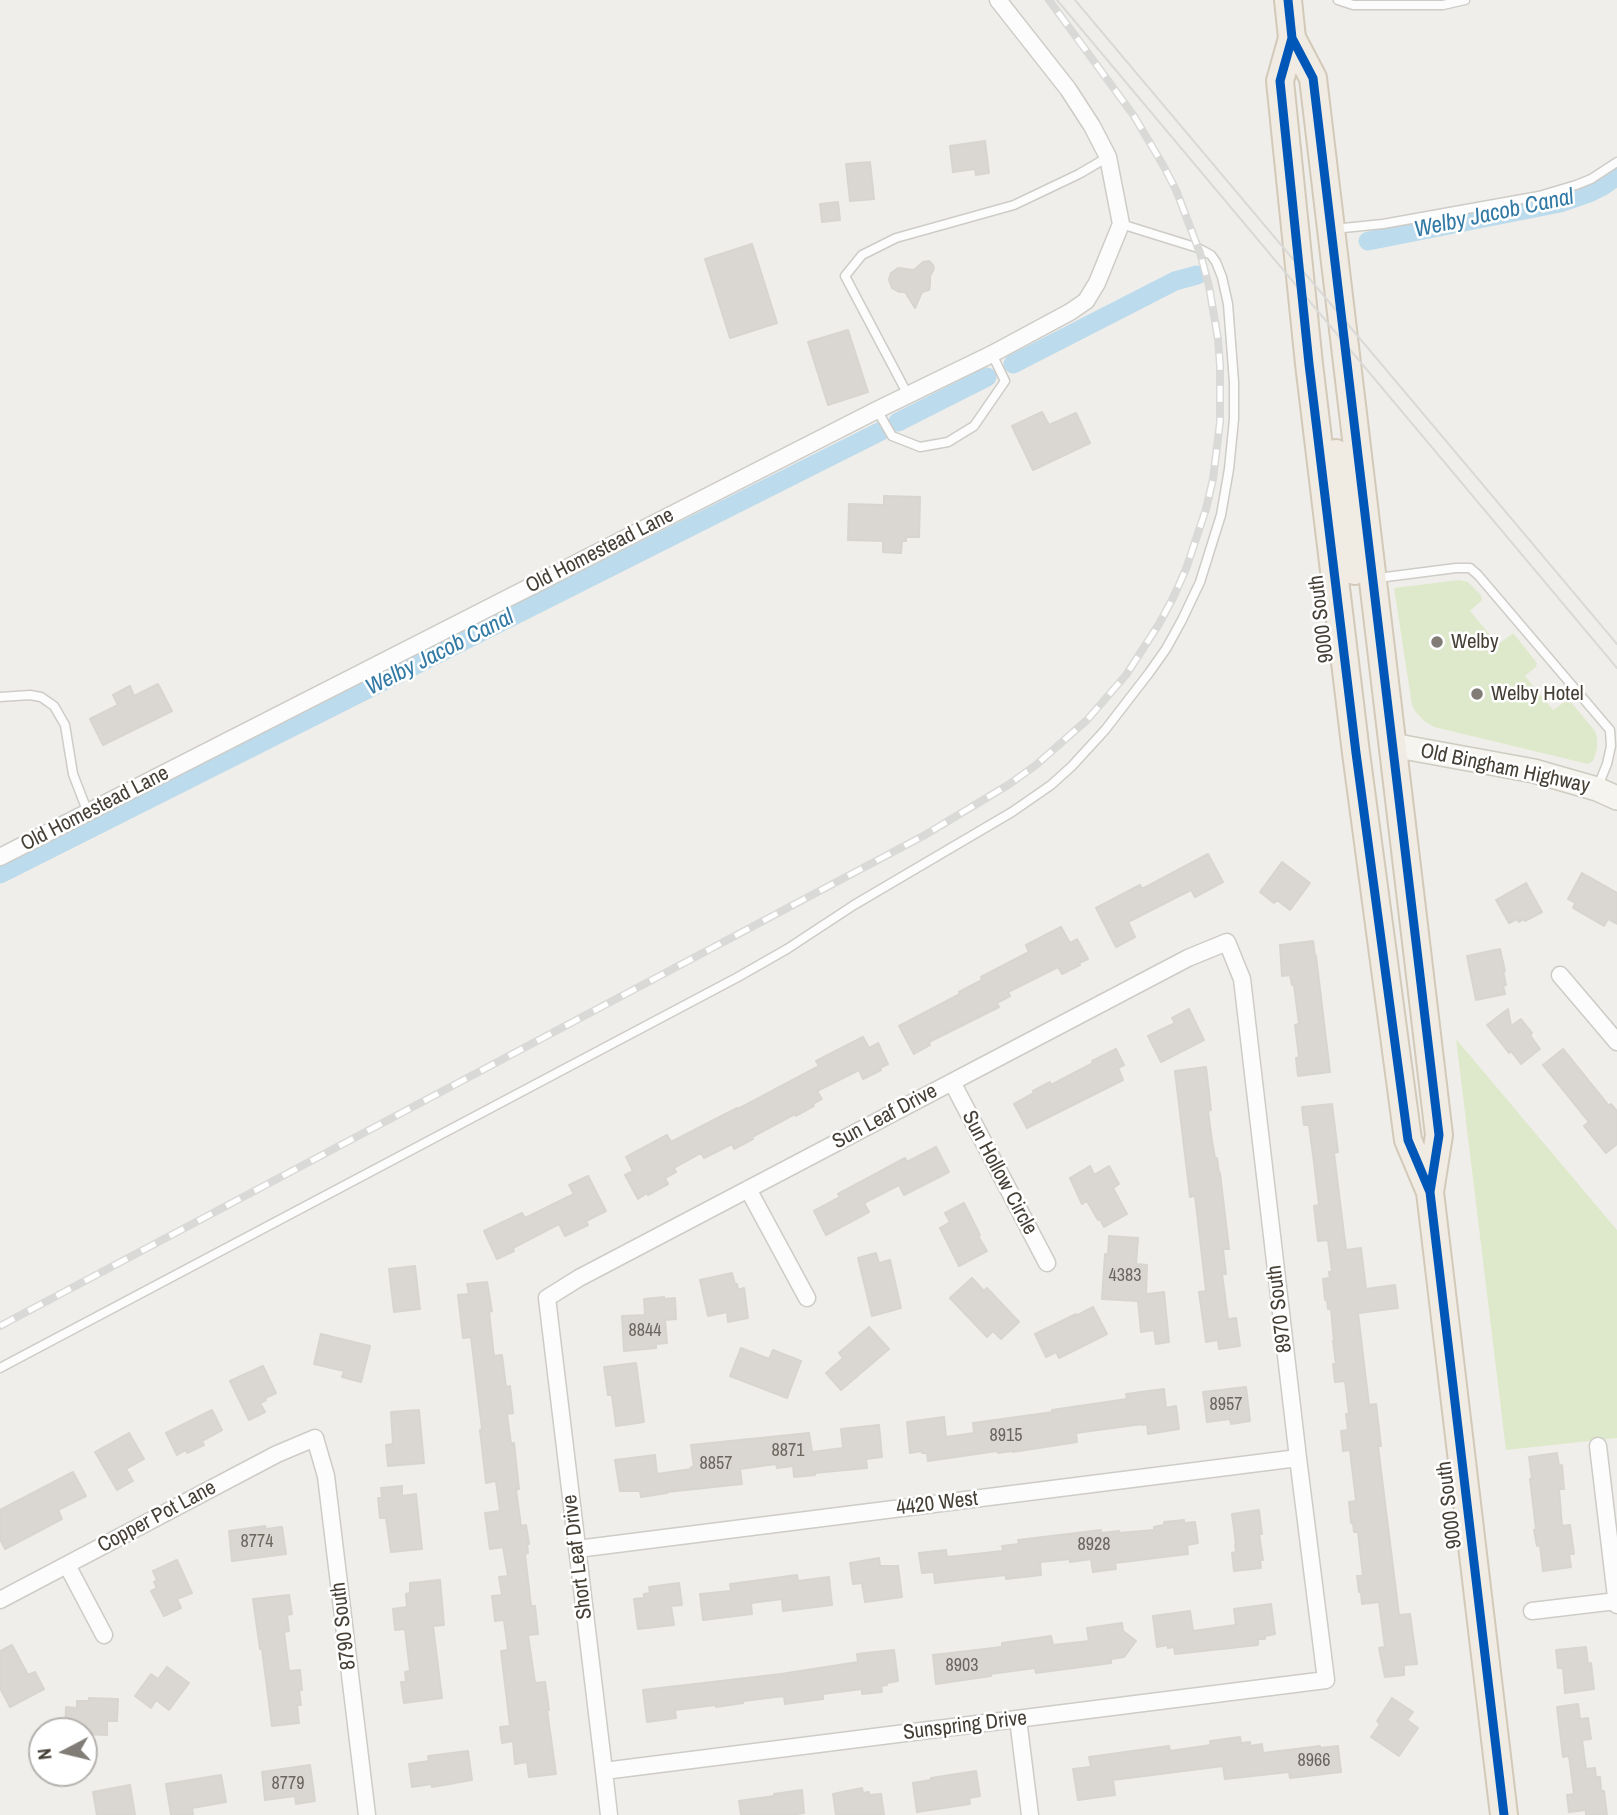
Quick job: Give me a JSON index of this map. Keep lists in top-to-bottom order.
{
  "streets": {
    "main road": ["9000 South", "Old Bingham Highway"],
    "street": [
      "Old Homestead Lane",
      "Sun Leaf Drive",
      "Sun Hollow Circle",
      "8970 South",
      "4420 West",
      "Copper Pot Lane",
      "Short Leaf Drive",
      "8790 South",
      "Sunspring Drive"
    ]
  },
  "crossings": [
    ["9000 South", "Old Bingham Highway"],
    ["Sun Leaf Drive", "Sun Hollow Circle"],
    ["Sun Leaf Drive", "8970 South"],
    ["Sun Leaf Drive", "Short Leaf Drive"],
    ["8970 South", "4420 West"],
    ["8970 South", "Sunspring Drive"],
    ["4420 West", "Short Leaf Drive"],
    ["Copper Pot Lane", "8790 South"],
    ["Short Leaf Drive", "Sunspring Drive"]
  ],
  "water": ["Welby Jacob Canal"],
  "places": ["Welby", "Welby Hotel"],
  "house_numbers": [
    "4383",
    "8844",
    "8957",
    "8915",
    "8871",
    "8857",
    "8774",
    "8928",
    "8903",
    "8966",
    "8779"
  ],
  "north": "left"
}
